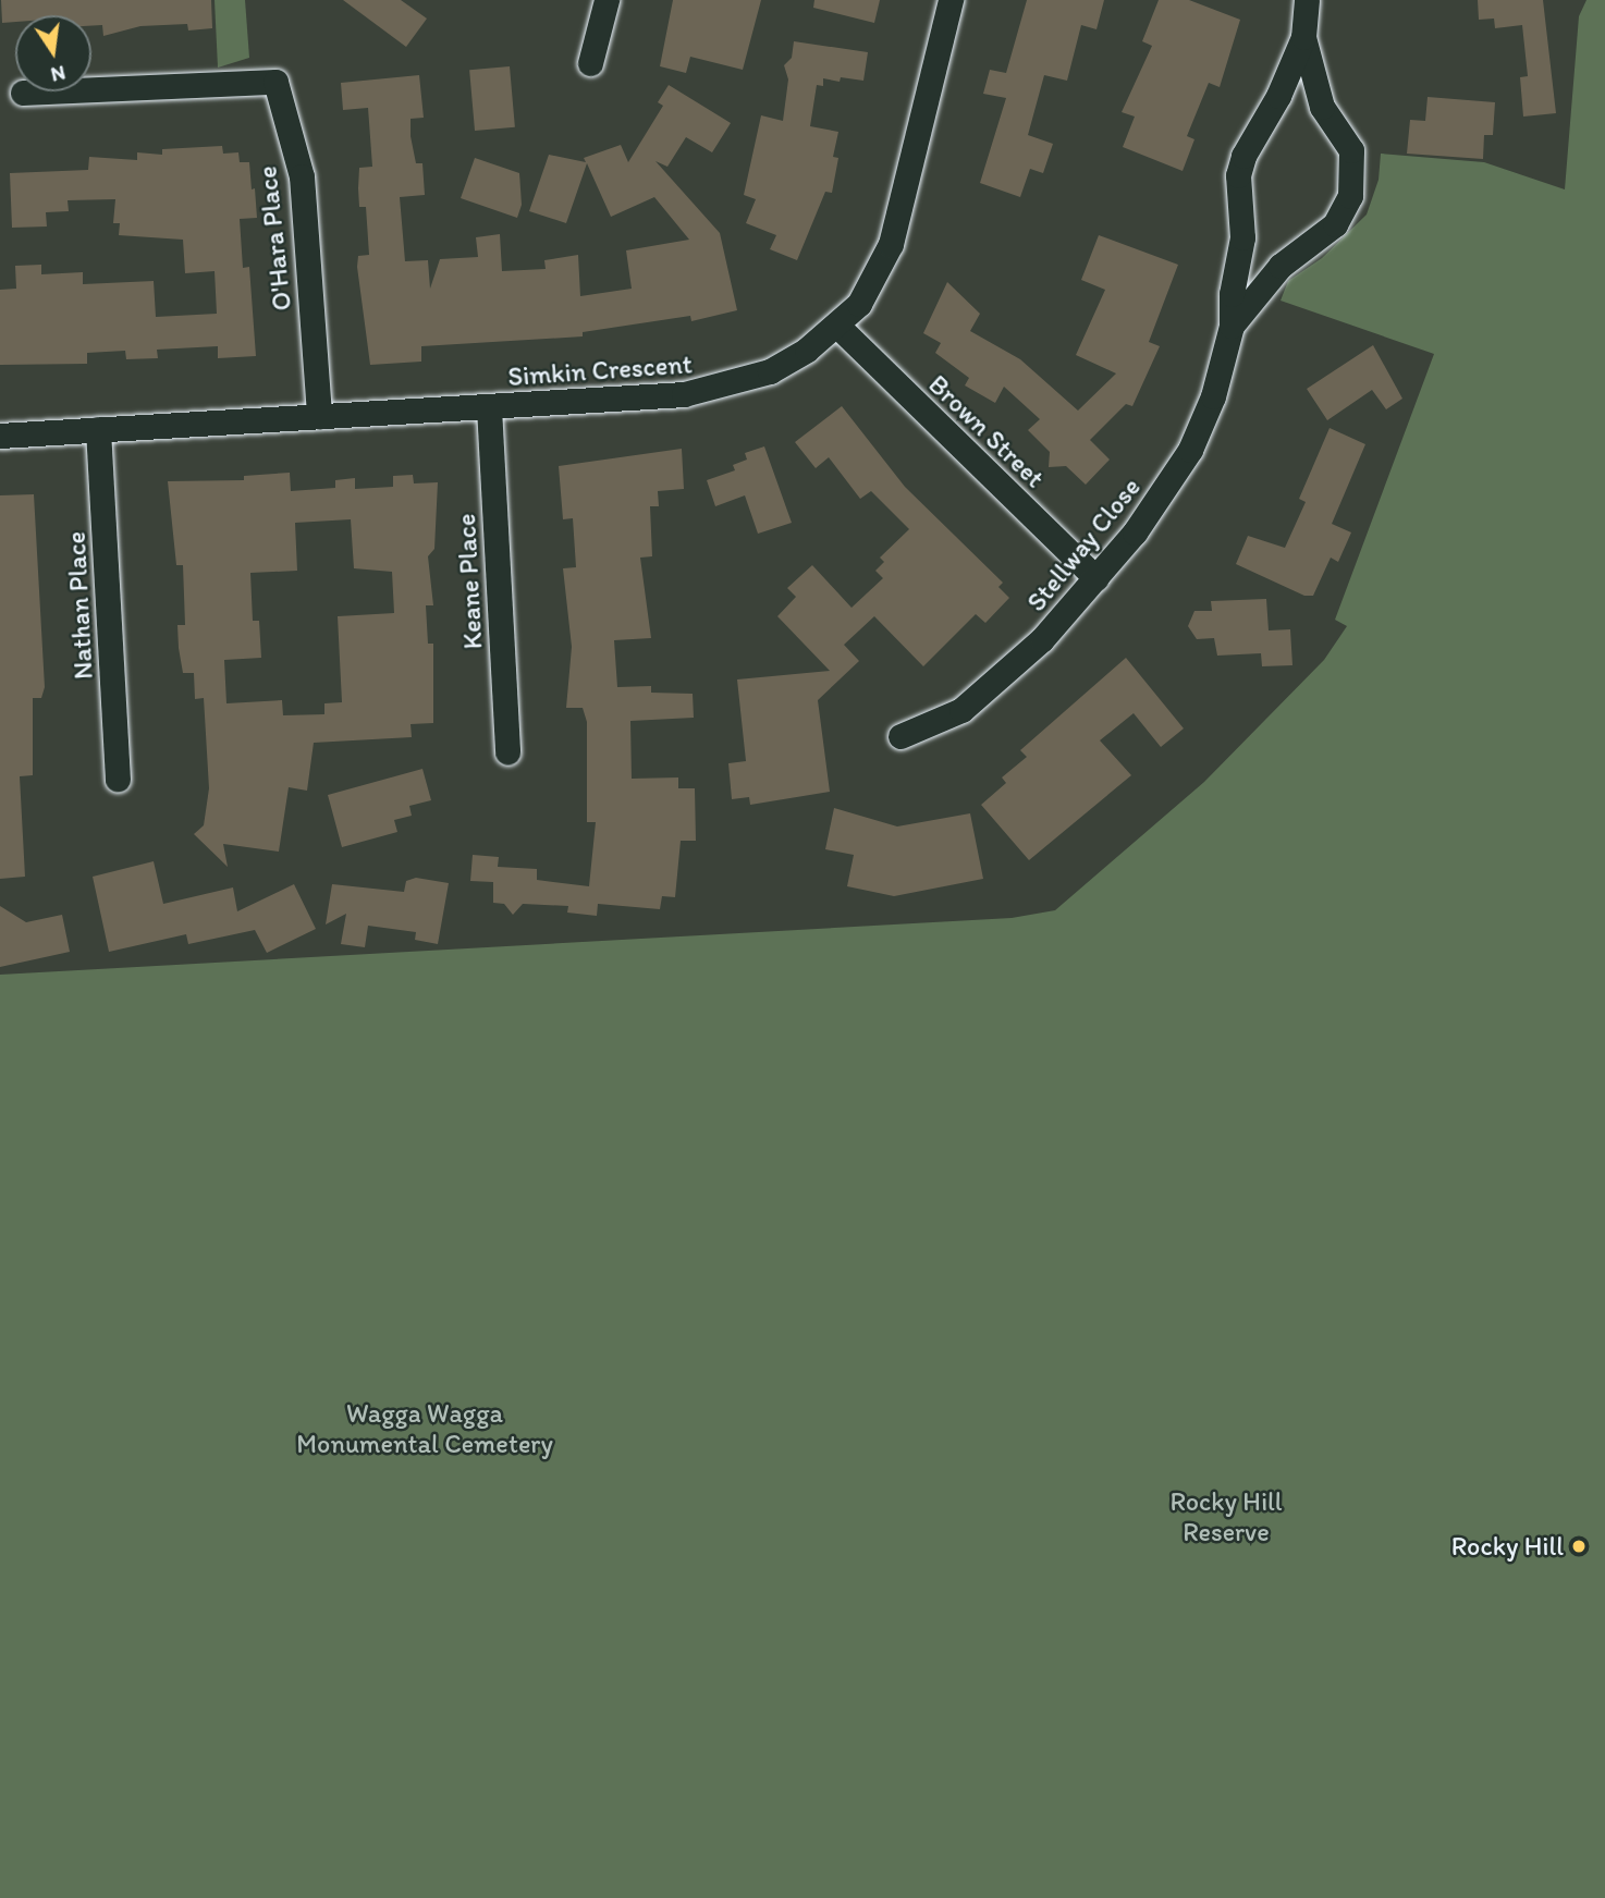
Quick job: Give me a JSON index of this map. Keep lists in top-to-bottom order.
{
  "streets": {
    "street": [
      "O'Hara Place",
      "Simkin Crescent",
      "Brown Street",
      "Stellway Close",
      "Keane Place",
      "Nathan Place"
    ]
  },
  "crossings": [
    ["O'Hara Place", "Simkin Crescent"],
    ["Simkin Crescent", "Brown Street"],
    ["Simkin Crescent", "Keane Place"],
    ["Simkin Crescent", "Nathan Place"],
    ["Brown Street", "Stellway Close"]
  ],
  "parks": ["Wagga Wagga Monumental Cemetery", "Rocky Hill Reserve"],
  "places": ["Rocky Hill"],
  "north": "bottom"
}
